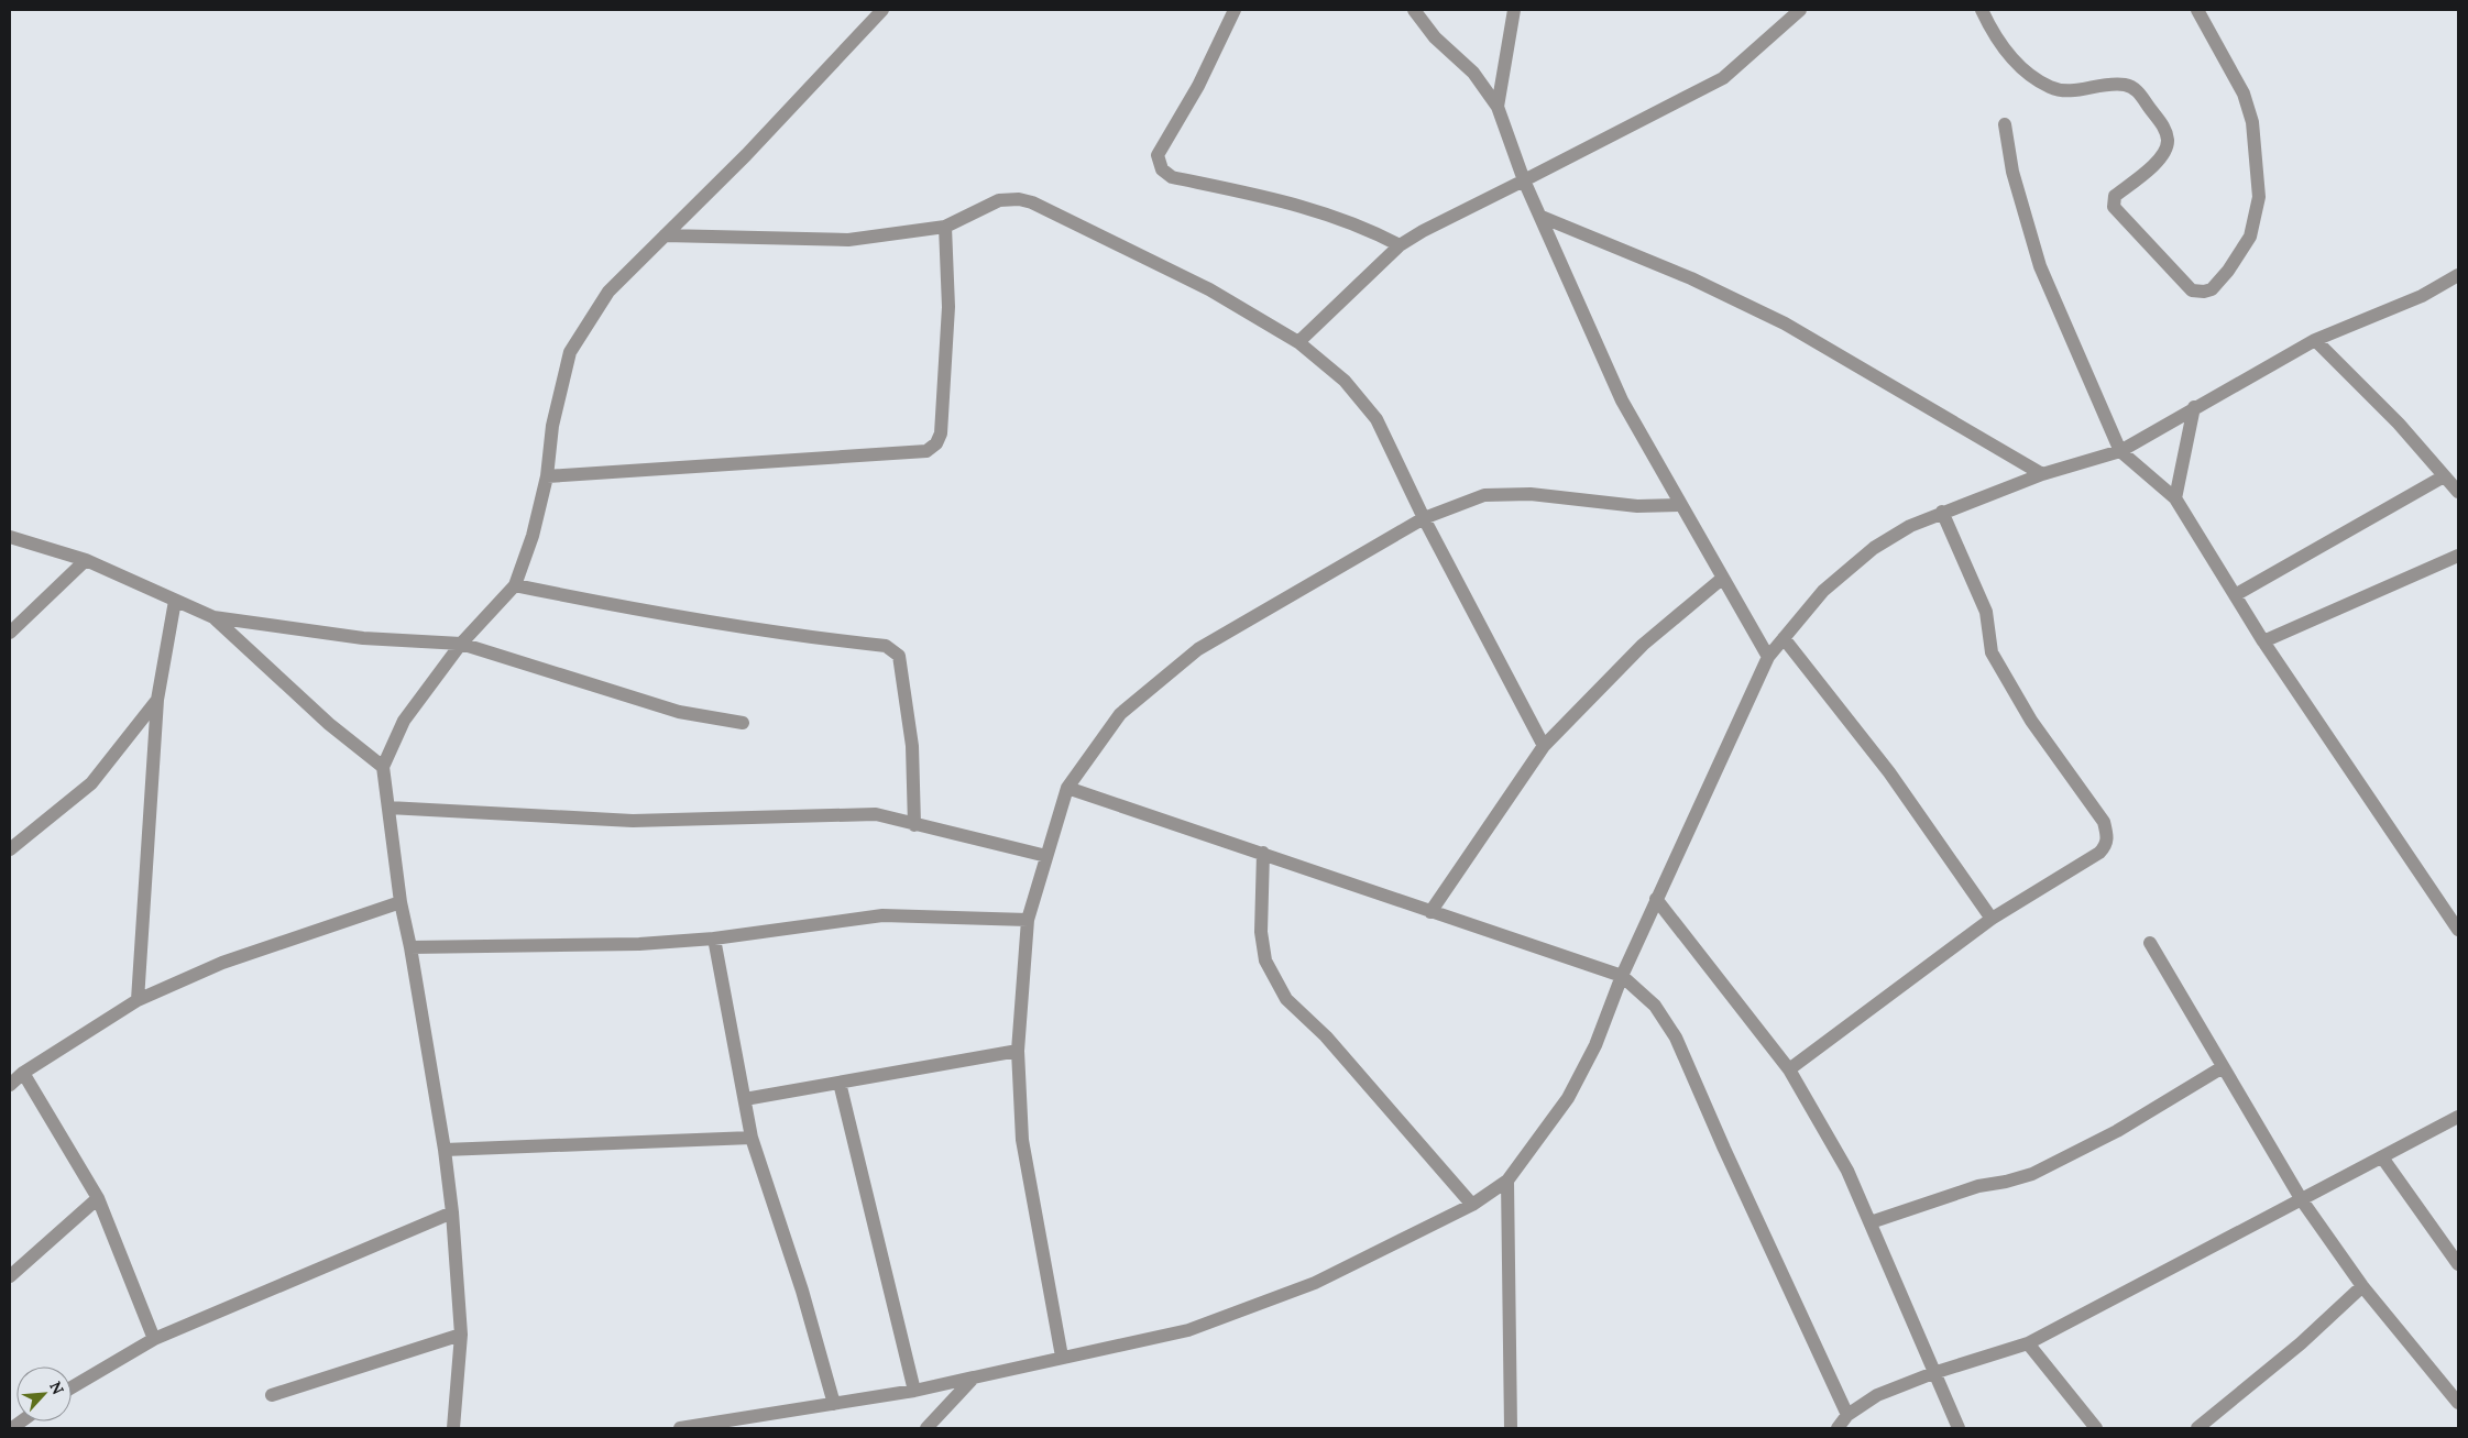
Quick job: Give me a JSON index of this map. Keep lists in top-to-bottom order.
{
  "north": "top right"
}
